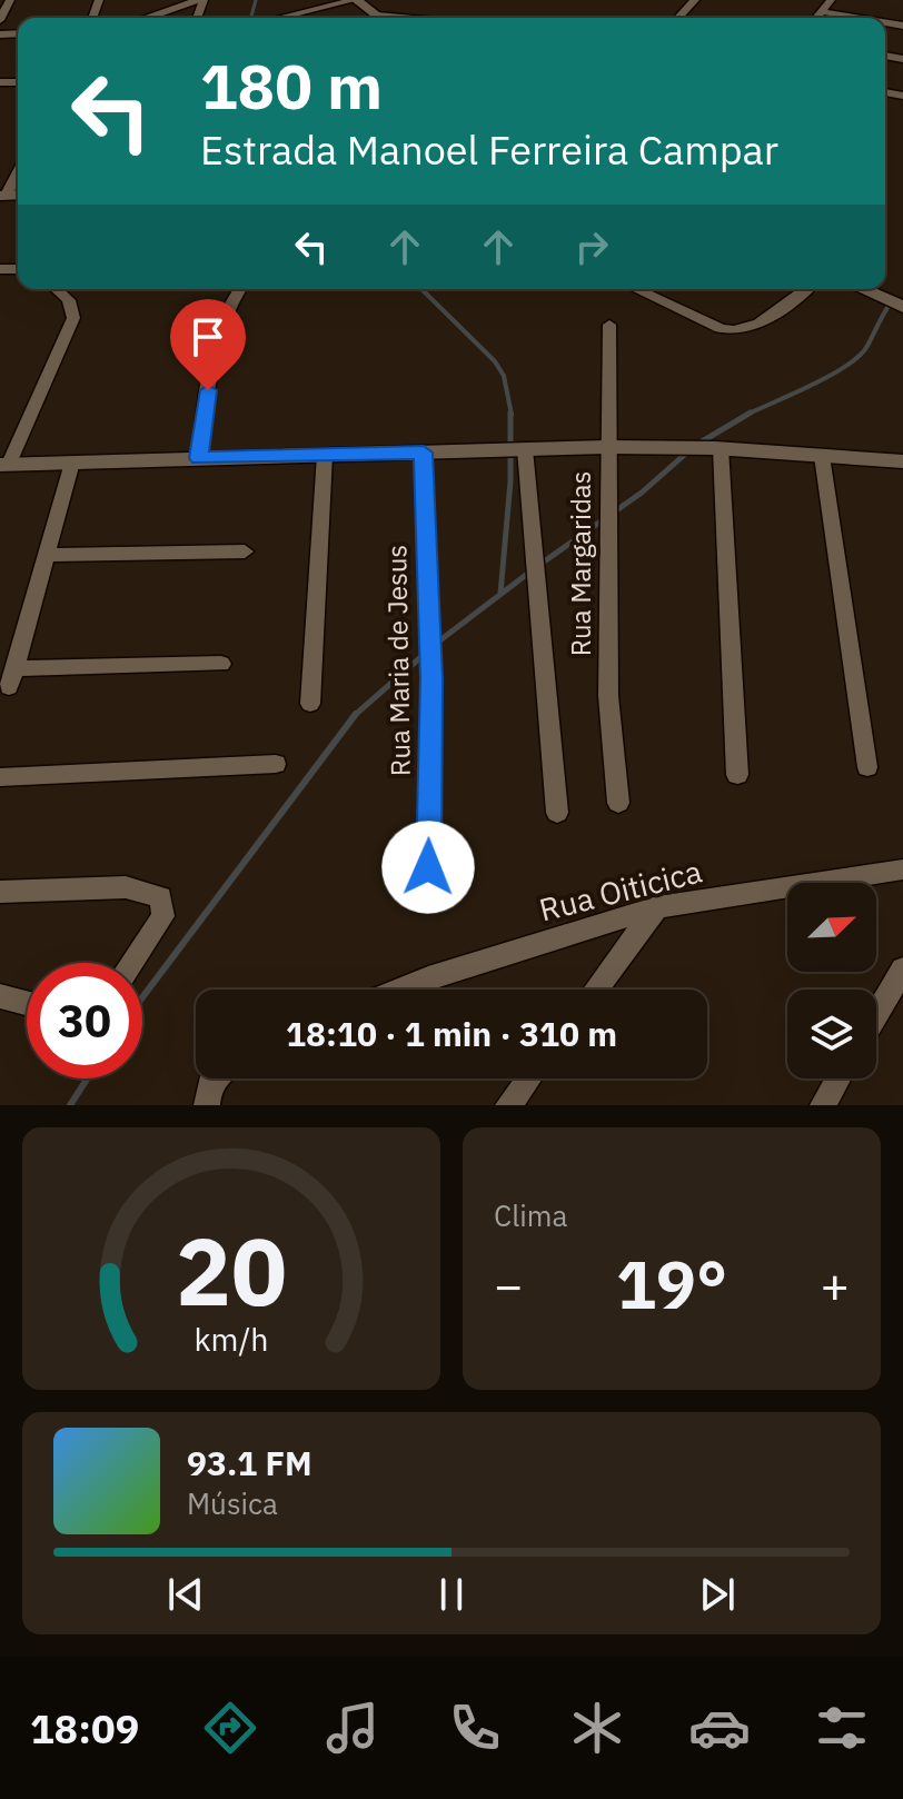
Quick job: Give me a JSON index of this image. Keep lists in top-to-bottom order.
{
  "streets": {
    "street": ["Rua Margaridas", "Rua Maria de Jesus", "Rua Oiticica"]
  },
  "north": "top right",
  "page": {
    "turn": ["180 m", "Estrada Manoel Ferreira Campar"],
    "limit": "30",
    "trip": "18:10 · 1 min · 310 m",
    "tile": "Clima",
    "heat": ["−", "19°", "+"],
    "song": ["93.1 FM", "Música"],
    "tabs": "18:09",
    "gauge": ["20", "km/h"]
  }
}
